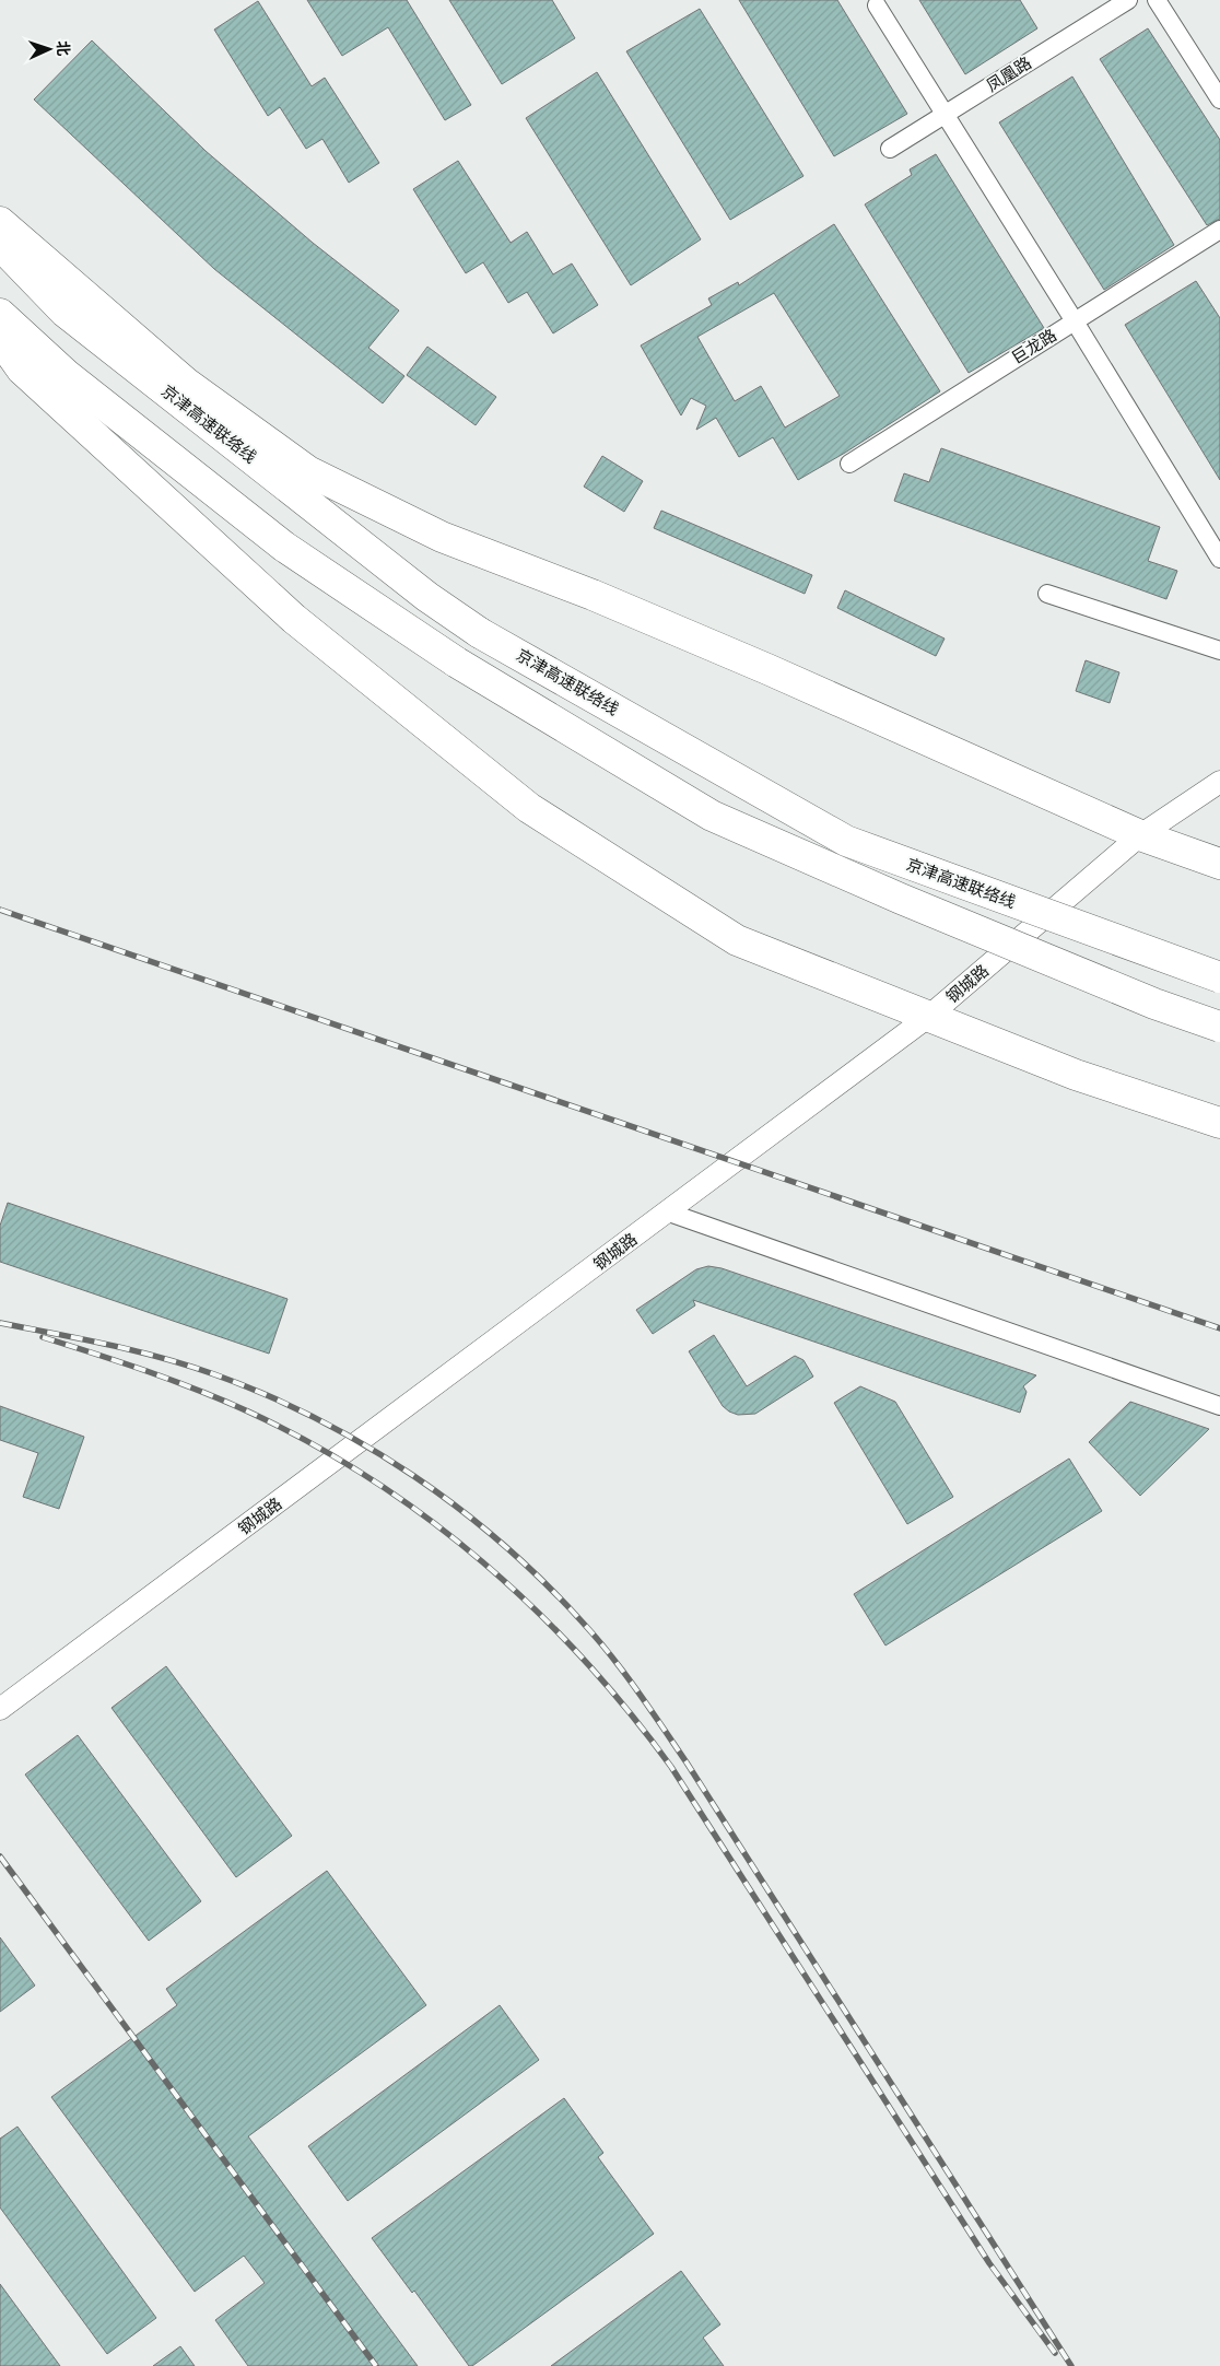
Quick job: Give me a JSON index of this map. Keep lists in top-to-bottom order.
{
  "streets": {
    "highway": ["京津高速联络线"],
    "street": ["凤凰路", "巨龙路", "钢城路"]
  },
  "north": "right"
}
